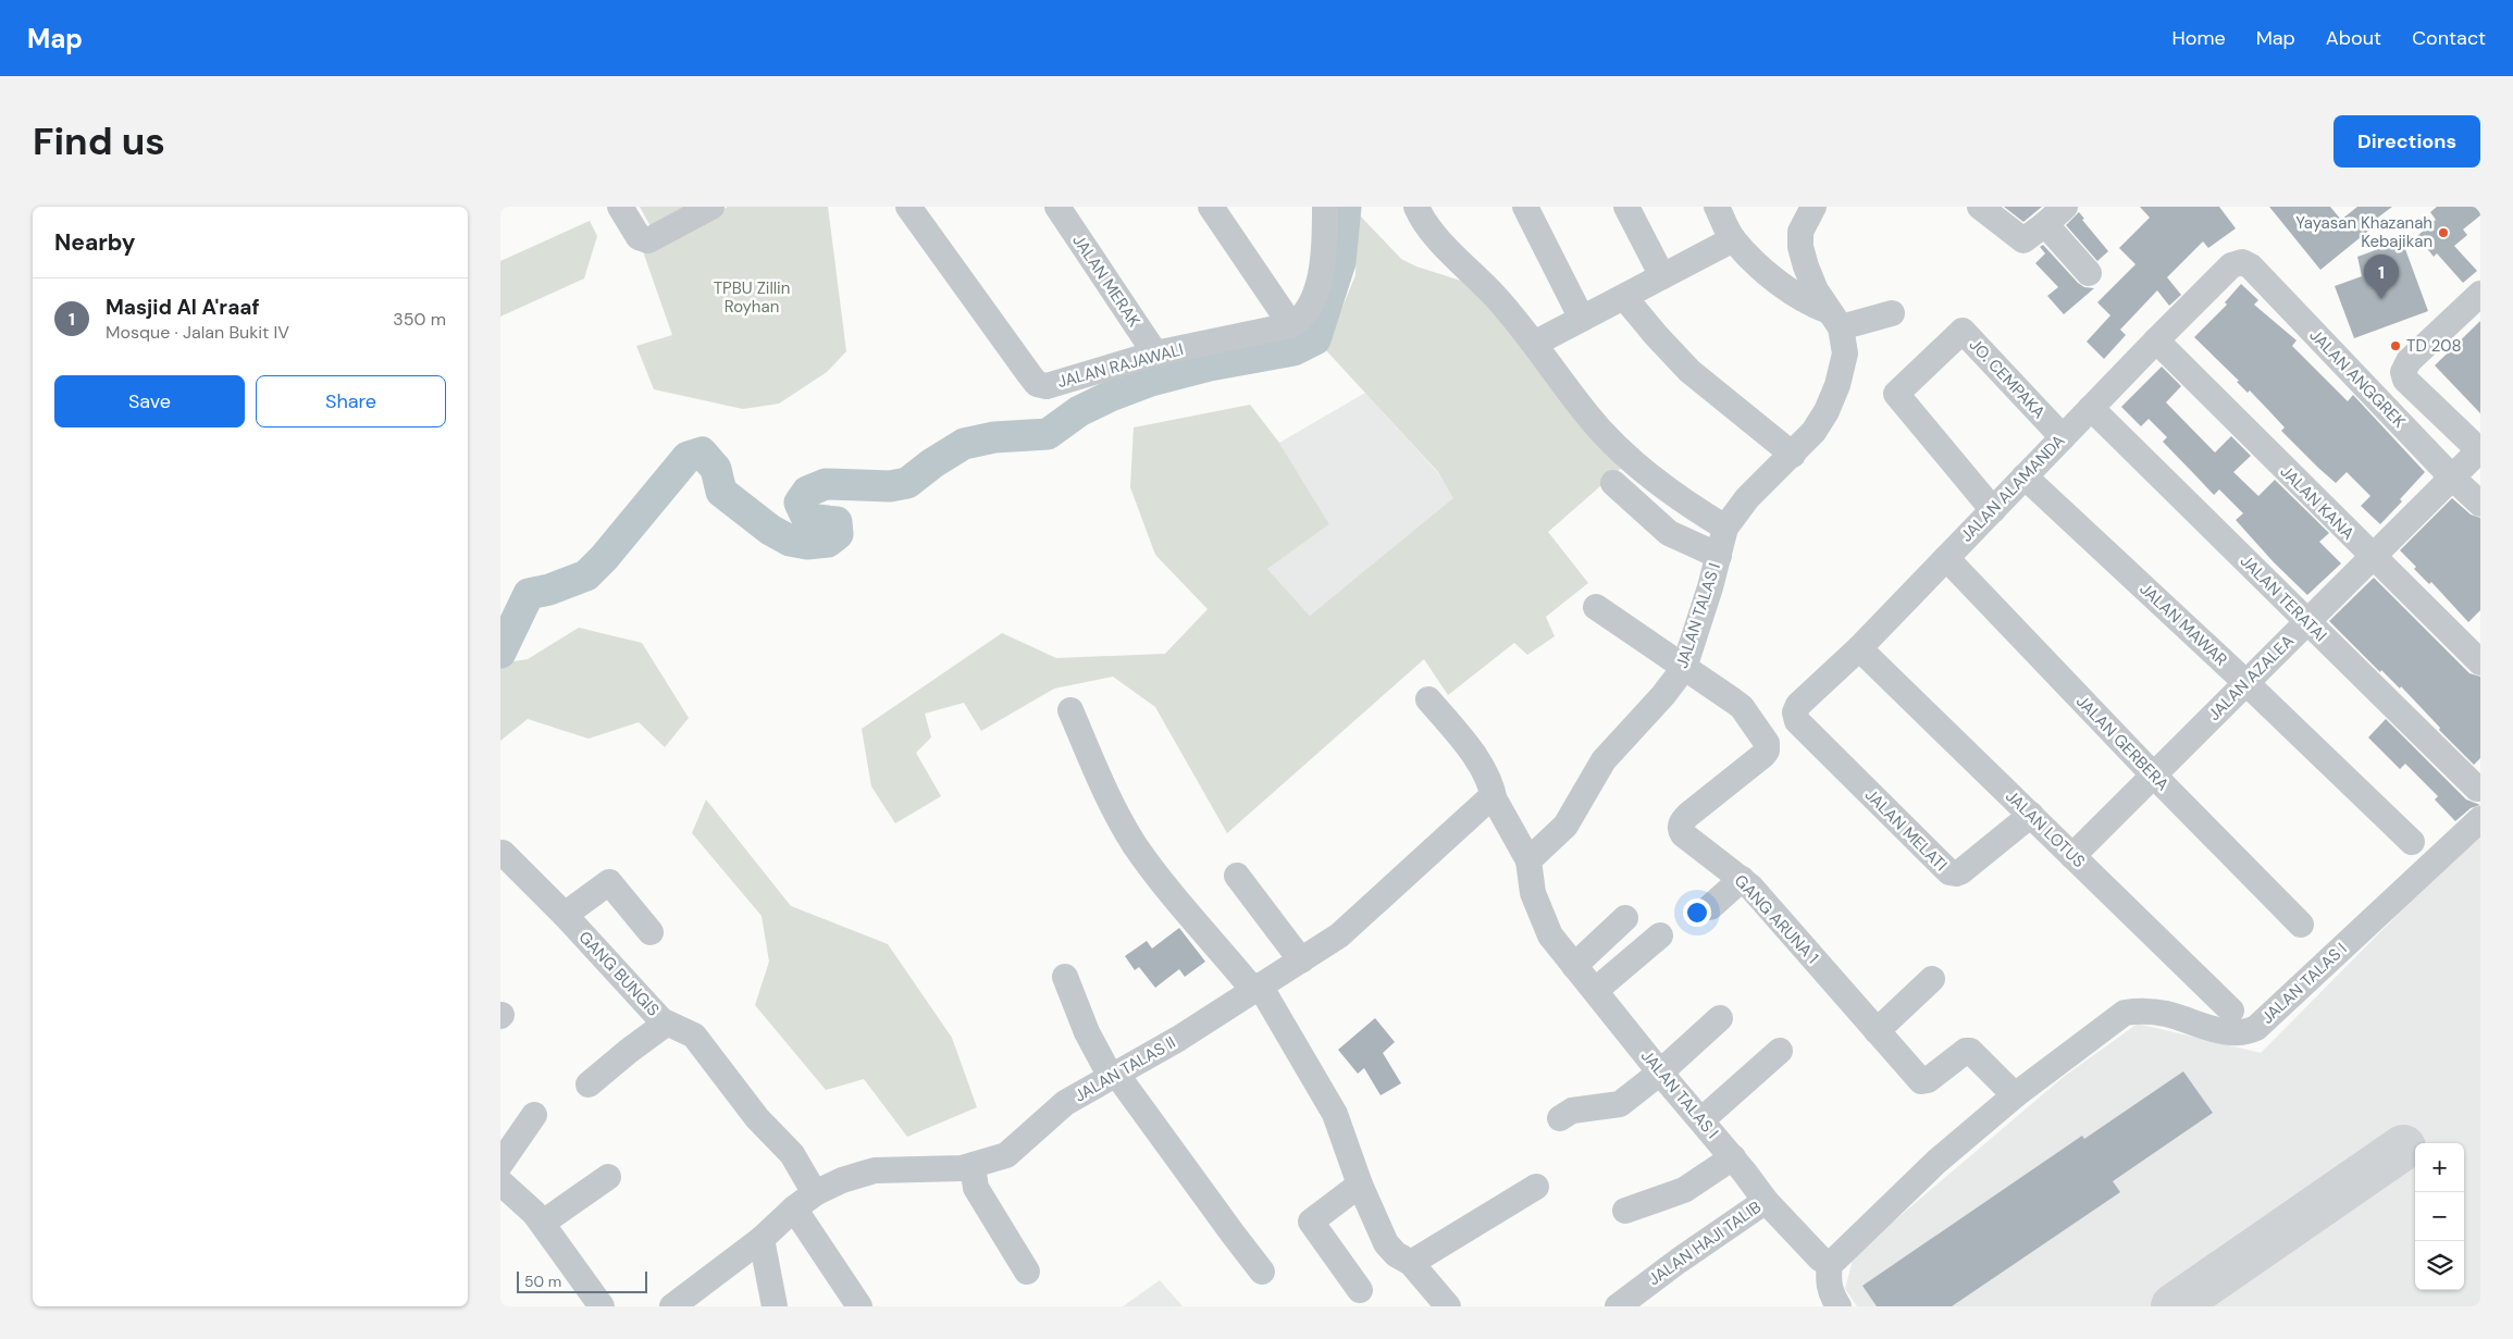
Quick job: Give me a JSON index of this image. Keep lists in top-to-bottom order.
{
  "streets": {
    "street": [
      "JALAN MERAK",
      "JALAN RAJAWALI",
      "JO. CEMPAKA",
      "JALAN ANGGREK",
      "JALAN ALAMANDA",
      "JALAN KANA",
      "JALAN TERATAI",
      "JALAN TALAS I",
      "JALAN MAWAR",
      "JALAN AZALEA",
      "JALAN GERBERA",
      "JALAN LOTUS",
      "JALAN MELATI",
      "GANG ARUNA 1",
      "GANG BUNGIS",
      "JALAN TALAS II",
      "JALAN HAJI TALIB"
    ]
  },
  "crossings": [
    ["JALAN MERAK", "JALAN RAJAWALI"],
    ["JO. CEMPAKA", "JALAN ALAMANDA"],
    ["JALAN ANGGREK", "JALAN ALAMANDA"],
    ["JALAN ANGGREK", "JALAN AZALEA"],
    ["JALAN ALAMANDA", "JALAN KANA"],
    ["JALAN ALAMANDA", "JALAN TERATAI"],
    ["JALAN ALAMANDA", "JALAN MAWAR"],
    ["JALAN ALAMANDA", "JALAN GERBERA"],
    ["JALAN ALAMANDA", "JALAN LOTUS"],
    ["JALAN ALAMANDA", "JALAN MELATI"],
    ["JALAN KANA", "JALAN AZALEA"],
    ["JALAN TERATAI", "JALAN AZALEA"],
    ["JALAN TALAS I", "GANG ARUNA 1"],
    ["JALAN TALAS I", "JALAN HAJI TALIB"],
    ["JALAN MAWAR", "JALAN AZALEA"],
    ["JALAN AZALEA", "JALAN GERBERA"],
    ["JALAN AZALEA", "JALAN LOTUS"],
    ["JALAN LOTUS", "JALAN MELATI"],
    ["GANG BUNGIS", "JALAN TALAS II"]
  ],
  "parks": ["TPBU Zillin Royhan"],
  "places": ["Yayasan Khazanah Kebajikan", "TD 208"],
  "scale_bar": "50 m",
  "page": {
    "header": "Map",
    "nav": [
      "Home",
      "Map",
      "About",
      "Contact"
    ],
    "buttons": [
      "Directions",
      ["Save", "Share"]
    ],
    "title": "Find us",
    "heading": "Nearby",
    "pins": "1",
    "list": [
      {
        "mark": "1",
        "name": "Masjid Al A'raaf",
        "note": "Mosque · Jalan Bukit IV",
        "value": "350 m"
      }
    ],
    "map_buttons": ["+", "−"],
    "scale": "50 m"
  }
}
